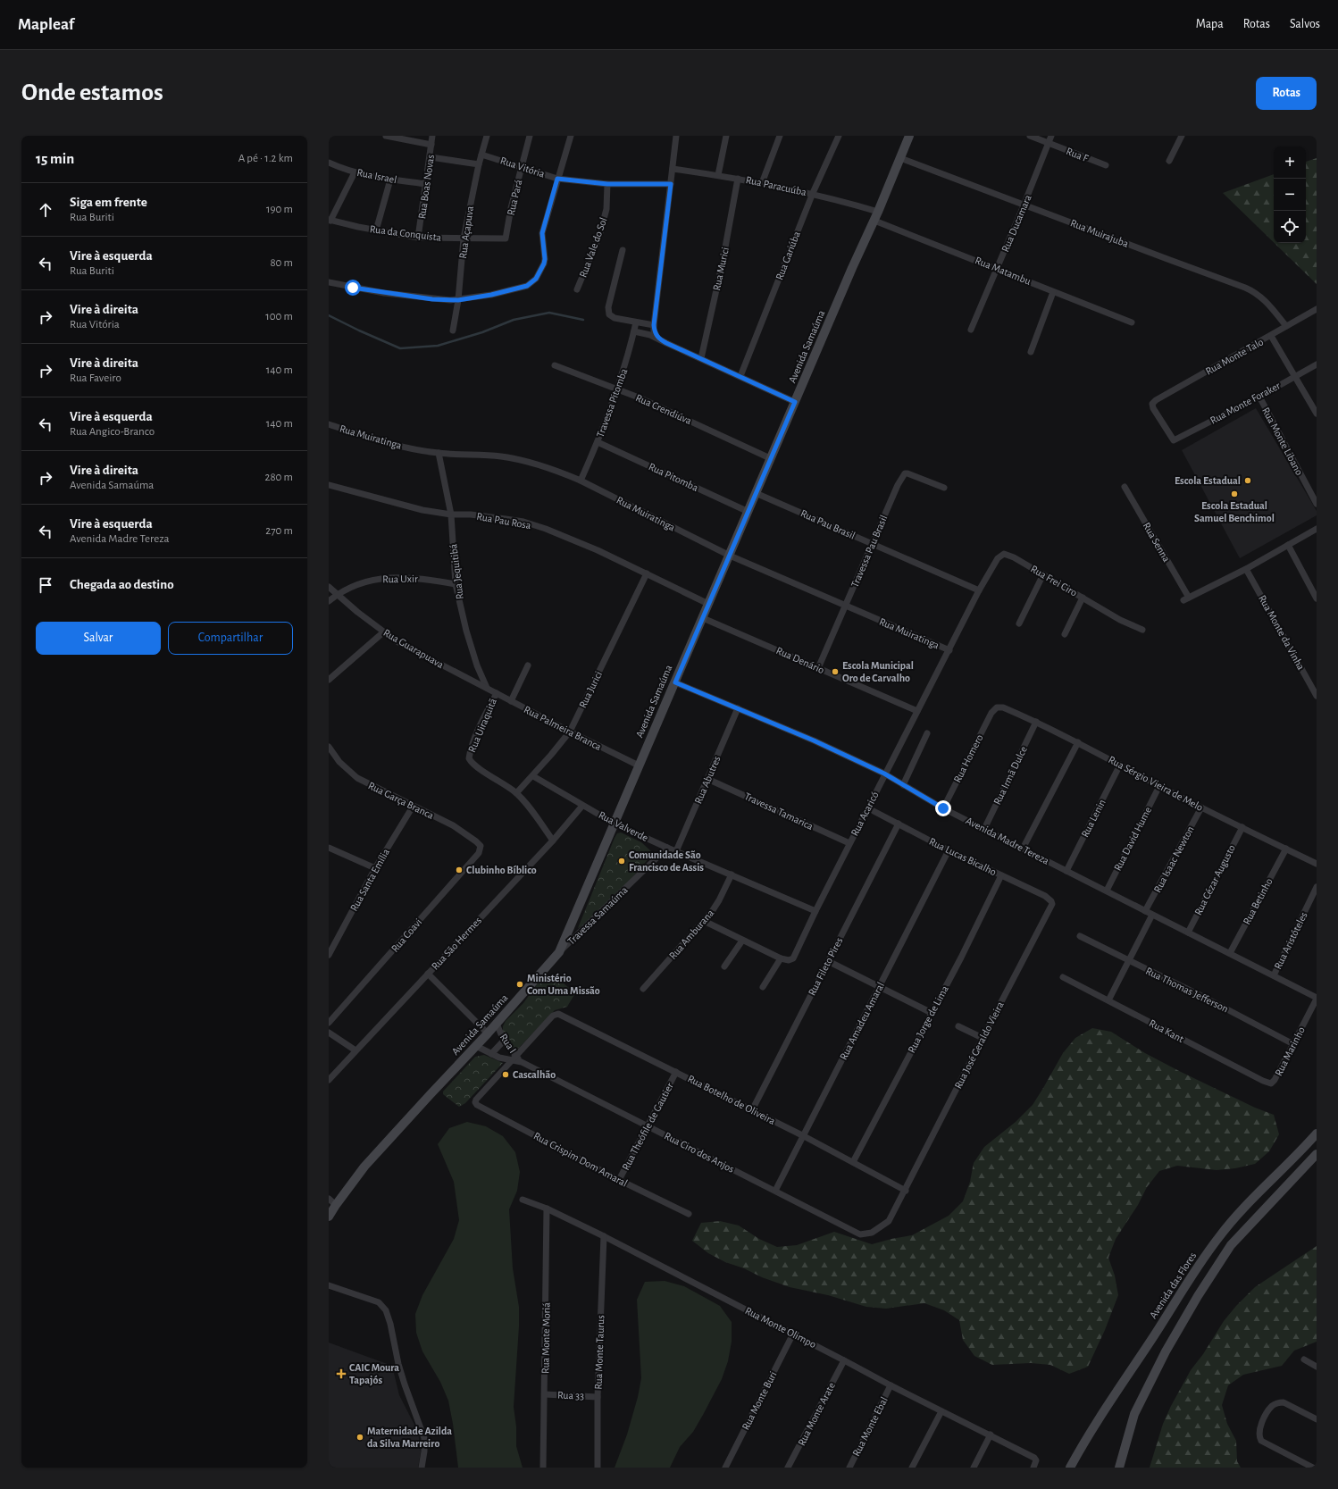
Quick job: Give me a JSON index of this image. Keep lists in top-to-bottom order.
{
  "streets": {
    "street": [
      "Rua F",
      "Rua Vitória",
      "Rua Israel",
      "Rua Paracuúba",
      "Rua Boas Novas",
      "Rua Pará",
      "Rua Ducamara",
      "Rua Açapuva",
      "Rua da Conquista",
      "Rua Muirajuba",
      "Rua Vale do Sol",
      "Rua Gariúba",
      "Rua Murici",
      "Rua Matambu",
      "Avenida Samaúma",
      "Rua Monte Talo",
      "Travessa Pitomba",
      "Rua Monte Foraker",
      "Rua Crendiúva",
      "Rua Muiratinga",
      "Rua Monte Libano",
      "Rua Pitomba",
      "Rua Pau Rosa",
      "Rua Pau Brasil",
      "Rua Senna",
      "Travessa Pau Brasil",
      "Rua Jequitibá",
      "Rua Uxir",
      "Rua Frei Ciro",
      "Rua Monte da Vinha",
      "Rua Guarapuava",
      "Rua Denário",
      "Rua Jurici",
      "Rua Uiraquitã",
      "Rua Palmeira Branca",
      "Rua Homero",
      "Rua Irmã Dulce",
      "Rua Abutres",
      "Rua Sérgio Vieira de Melo",
      "Rua Garça Branca",
      "Travessa Tamarica",
      "Rua Acaricó",
      "Rua Lenin",
      "Rua Valverde",
      "Rua David Hume",
      "Avenida Madre Tereza",
      "Rua Lucas Bicalho",
      "Rua Isaac Newton",
      "Rua Santa Emília",
      "Rua Cézar Augusto",
      "Rua Betinho",
      "Travessa Samaúma",
      "Rua Amburana",
      "Rua Coavi",
      "Rua Aristóteles",
      "Rua São Hermes",
      "Rua Fileto Pires",
      "Rua Thomas Jefferson",
      "Rua Jorge de Lima",
      "Rua Amadeu Amaral",
      "Rua Kant",
      "Rua I",
      "Rua José Geraldo Vieira",
      "Rua Marinho",
      "Rua Botelho de Oliveira",
      "Rua Theófile de Gautier",
      "Rua Ciro dos Anjos",
      "Rua Crispim Dom Amaral",
      "Avenida das Flores",
      "Rua Monte Olimpo",
      "Rua Monte Moriá",
      "Rua Monte Taurus",
      "Rua 33",
      "Rua Monte Buri",
      "Rua Monte Arate",
      "Rua Monte Ebal"
    ]
  },
  "crossings": [
    ["Rua F", "Rua Ducamara"],
    ["Rua Vitória", "Rua Pará"],
    ["Rua Vitória", "Rua Açapuva"],
    ["Rua Vitória", "Rua Vale do Sol"],
    ["Rua Israel", "Rua Boas Novas"],
    ["Rua Paracuúba", "Rua Gariúba"],
    ["Rua Paracuúba", "Rua Murici"],
    ["Rua Paracuúba", "Rua Matambu"],
    ["Rua Paracuúba", "Avenida Samaúma"],
    ["Rua Boas Novas", "Rua da Conquista"],
    ["Rua Pará", "Rua da Conquista"],
    ["Rua Ducamara", "Rua Muirajuba"],
    ["Rua Ducamara", "Rua Matambu"],
    ["Rua Açapuva", "Rua da Conquista"],
    ["Rua Muirajuba", "Avenida Samaúma"],
    ["Rua Muirajuba", "Rua Monte Talo"],
    ["Rua Matambu", "Avenida Samaúma"],
    ["Avenida Samaúma", "Rua Crendiúva"],
    ["Avenida Samaúma", "Rua Muiratinga"],
    ["Avenida Samaúma", "Rua Pitomba"],
    ["Avenida Samaúma", "Rua Pau Rosa"],
    ["Avenida Samaúma", "Rua Pau Brasil"],
    ["Avenida Samaúma", "Rua Denário"],
    ["Avenida Samaúma", "Rua Palmeira Branca"],
    ["Avenida Samaúma", "Rua Valverde"],
    ["Avenida Samaúma", "Avenida Madre Tereza"],
    ["Avenida Samaúma", "Travessa Samaúma"],
    ["Avenida Samaúma", "Rua I"],
    ["Rua Monte Talo", "Rua Monte Foraker"],
    ["Travessa Pitomba", "Rua Crendiúva"],
    ["Travessa Pitomba", "Rua Muiratinga"],
    ["Travessa Pitomba", "Rua Pitomba"],
    ["Rua Monte Foraker", "Rua Monte Libano"],
    ["Rua Muiratinga", "Travessa Pau Brasil"],
    ["Rua Muiratinga", "Rua Jequitibá"],
    ["Rua Muiratinga", "Rua Acaricó"],
    ["Rua Pau Rosa", "Rua Jequitibá"],
    ["Rua Pau Rosa", "Rua Jurici"],
    ["Rua Pau Brasil", "Travessa Pau Brasil"],
    ["Rua Pau Brasil", "Rua Frei Ciro"],
    ["Rua Pau Brasil", "Rua Acaricó"],
    ["Rua Senna", "Rua Monte da Vinha"],
    ["Travessa Pau Brasil", "Rua Denário"],
    ["Rua Jequitibá", "Rua Uxir"],
    ["Rua Jequitibá", "Rua Guarapuava"],
    ["Rua Jequitibá", "Rua Palmeira Branca"],
    ["Rua Uxir", "Rua Guarapuava"],
    ["Rua Frei Ciro", "Rua Acaricó"],
    ["Rua Guarapuava", "Rua Palmeira Branca"],
    ["Rua Denário", "Rua Acaricó"],
    ["Rua Jurici", "Rua Uiraquitã"],
    ["Rua Jurici", "Rua Palmeira Branca"],
    ["Rua Jurici", "Rua Valverde"],
    ["Rua Uiraquitã", "Rua Palmeira Branca"],
    ["Rua Homero", "Rua Sérgio Vieira de Melo"],
    ["Rua Homero", "Avenida Madre Tereza"],
    ["Rua Irmã Dulce", "Rua Sérgio Vieira de Melo"],
    ["Rua Irmã Dulce", "Avenida Madre Tereza"],
    ["Rua Abutres", "Travessa Tamarica"],
    ["Rua Abutres", "Rua Valverde"],
    ["Rua Abutres", "Avenida Madre Tereza"],
    ["Rua Sérgio Vieira de Melo", "Rua Lenin"],
    ["Rua Sérgio Vieira de Melo", "Rua David Hume"],
    ["Rua Sérgio Vieira de Melo", "Rua Isaac Newton"],
    ["Rua Sérgio Vieira de Melo", "Rua Cézar Augusto"],
    ["Rua Sérgio Vieira de Melo", "Rua Betinho"],
    ["Rua Garça Branca", "Rua Santa Emília"],
    ["Rua Garça Branca", "Rua Coavi"],
    ["Travessa Tamarica", "Rua Acaricó"],
    ["Rua Acaricó", "Rua Valverde"],
    ["Rua Acaricó", "Avenida Madre Tereza"],
    ["Rua Lenin", "Avenida Madre Tereza"],
    ["Rua Valverde", "Travessa Samaúma"],
    ["Rua Valverde", "Rua Amburana"],
    ["Rua Valverde", "Rua São Hermes"],
    ["Rua David Hume", "Avenida Madre Tereza"],
    ["Avenida Madre Tereza", "Rua Isaac Newton"],
    ["Avenida Madre Tereza", "Rua Cézar Augusto"],
    ["Avenida Madre Tereza", "Rua Betinho"],
    ["Avenida Madre Tereza", "Rua Aristóteles"],
    ["Avenida Madre Tereza", "Rua Marinho"],
    ["Rua Lucas Bicalho", "Rua Fileto Pires"],
    ["Rua Lucas Bicalho", "Rua Jorge de Lima"],
    ["Rua Lucas Bicalho", "Rua Amadeu Amaral"],
    ["Rua Lucas Bicalho", "Rua José Geraldo Vieira"],
    ["Rua Fileto Pires", "Rua Botelho de Oliveira"],
    ["Rua Thomas Jefferson", "Rua Marinho"],
    ["Rua Jorge de Lima", "Rua Botelho de Oliveira"],
    ["Rua Amadeu Amaral", "Rua Botelho de Oliveira"],
    ["Rua Amadeu Amaral", "Rua Ciro dos Anjos"],
    ["Rua Kant", "Rua Marinho"],
    ["Rua I", "Rua Botelho de Oliveira"],
    ["Rua I", "Rua Ciro dos Anjos"],
    ["Rua I", "Rua Crispim Dom Amaral"],
    ["Rua José Geraldo Vieira", "Rua Botelho de Oliveira"],
    ["Rua José Geraldo Vieira", "Rua Ciro dos Anjos"],
    ["Rua Botelho de Oliveira", "Rua Theófile de Gautier"],
    ["Rua Botelho de Oliveira", "Rua Ciro dos Anjos"],
    ["Rua Botelho de Oliveira", "Rua Crispim Dom Amaral"],
    ["Rua Theófile de Gautier", "Rua Ciro dos Anjos"],
    ["Rua Theófile de Gautier", "Rua Crispim Dom Amaral"],
    ["Rua Monte Olimpo", "Rua Monte Moriá"],
    ["Rua Monte Olimpo", "Rua Monte Taurus"],
    ["Rua Monte Olimpo", "Rua Monte Buri"],
    ["Rua Monte Olimpo", "Rua Monte Arate"],
    ["Rua Monte Olimpo", "Rua Monte Ebal"],
    ["Rua Monte Moriá", "Rua 33"],
    ["Rua Monte Taurus", "Rua 33"]
  ],
  "places": {
    "other": [
      "Escola Estadual",
      "Escola Estadual Samuel Benchimol",
      "Escola Municipal Oro de Carvalho",
      "Comunidade São Francisco de Assis",
      "Clubinho Bíblico",
      "Ministério Com Uma Missão",
      "Cascalhão",
      "Maternidade Azilda da Silva Marreiro"
    ],
    "health": ["CAIC Moura Tapajós"]
  },
  "page": {
    "header": "Mapleaf",
    "nav": ["Mapa", "Rotas", "Salvos"],
    "buttons": [
      "Rotas",
      ["Salvar", "Compartilhar"]
    ],
    "title": "Onde estamos",
    "heading": ["15 min", "A pé · 1.2 km"],
    "map_buttons": ["+", "−"],
    "list": [
      ["Siga em frente", "Rua Buriti", "190 m"],
      ["Vire à esquerda", "Rua Buriti", "80 m"],
      ["Vire à direita", "Rua Vitória", "100 m"],
      ["Vire à direita", "Rua Faveiro", "140 m"],
      ["Vire à esquerda", "Rua Angico-Branco", "140 m"],
      ["Vire à direita", "Avenida Samaúma", "280 m"],
      ["Vire à esquerda", "Avenida Madre Tereza", "270 m"],
      "Chegada ao destino"
    ]
  }
}
